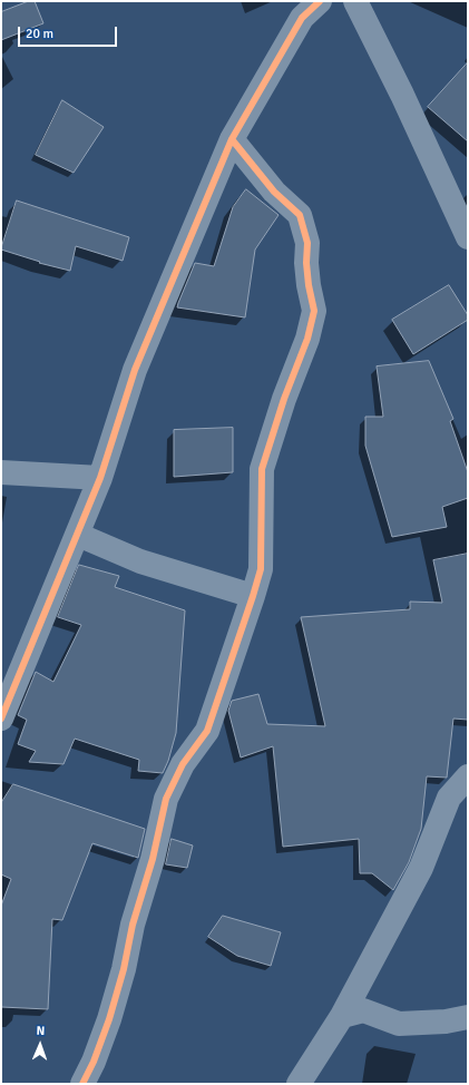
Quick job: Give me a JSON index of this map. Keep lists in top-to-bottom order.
{
  "scale_bar": "20 m",
  "north": "top"
}
